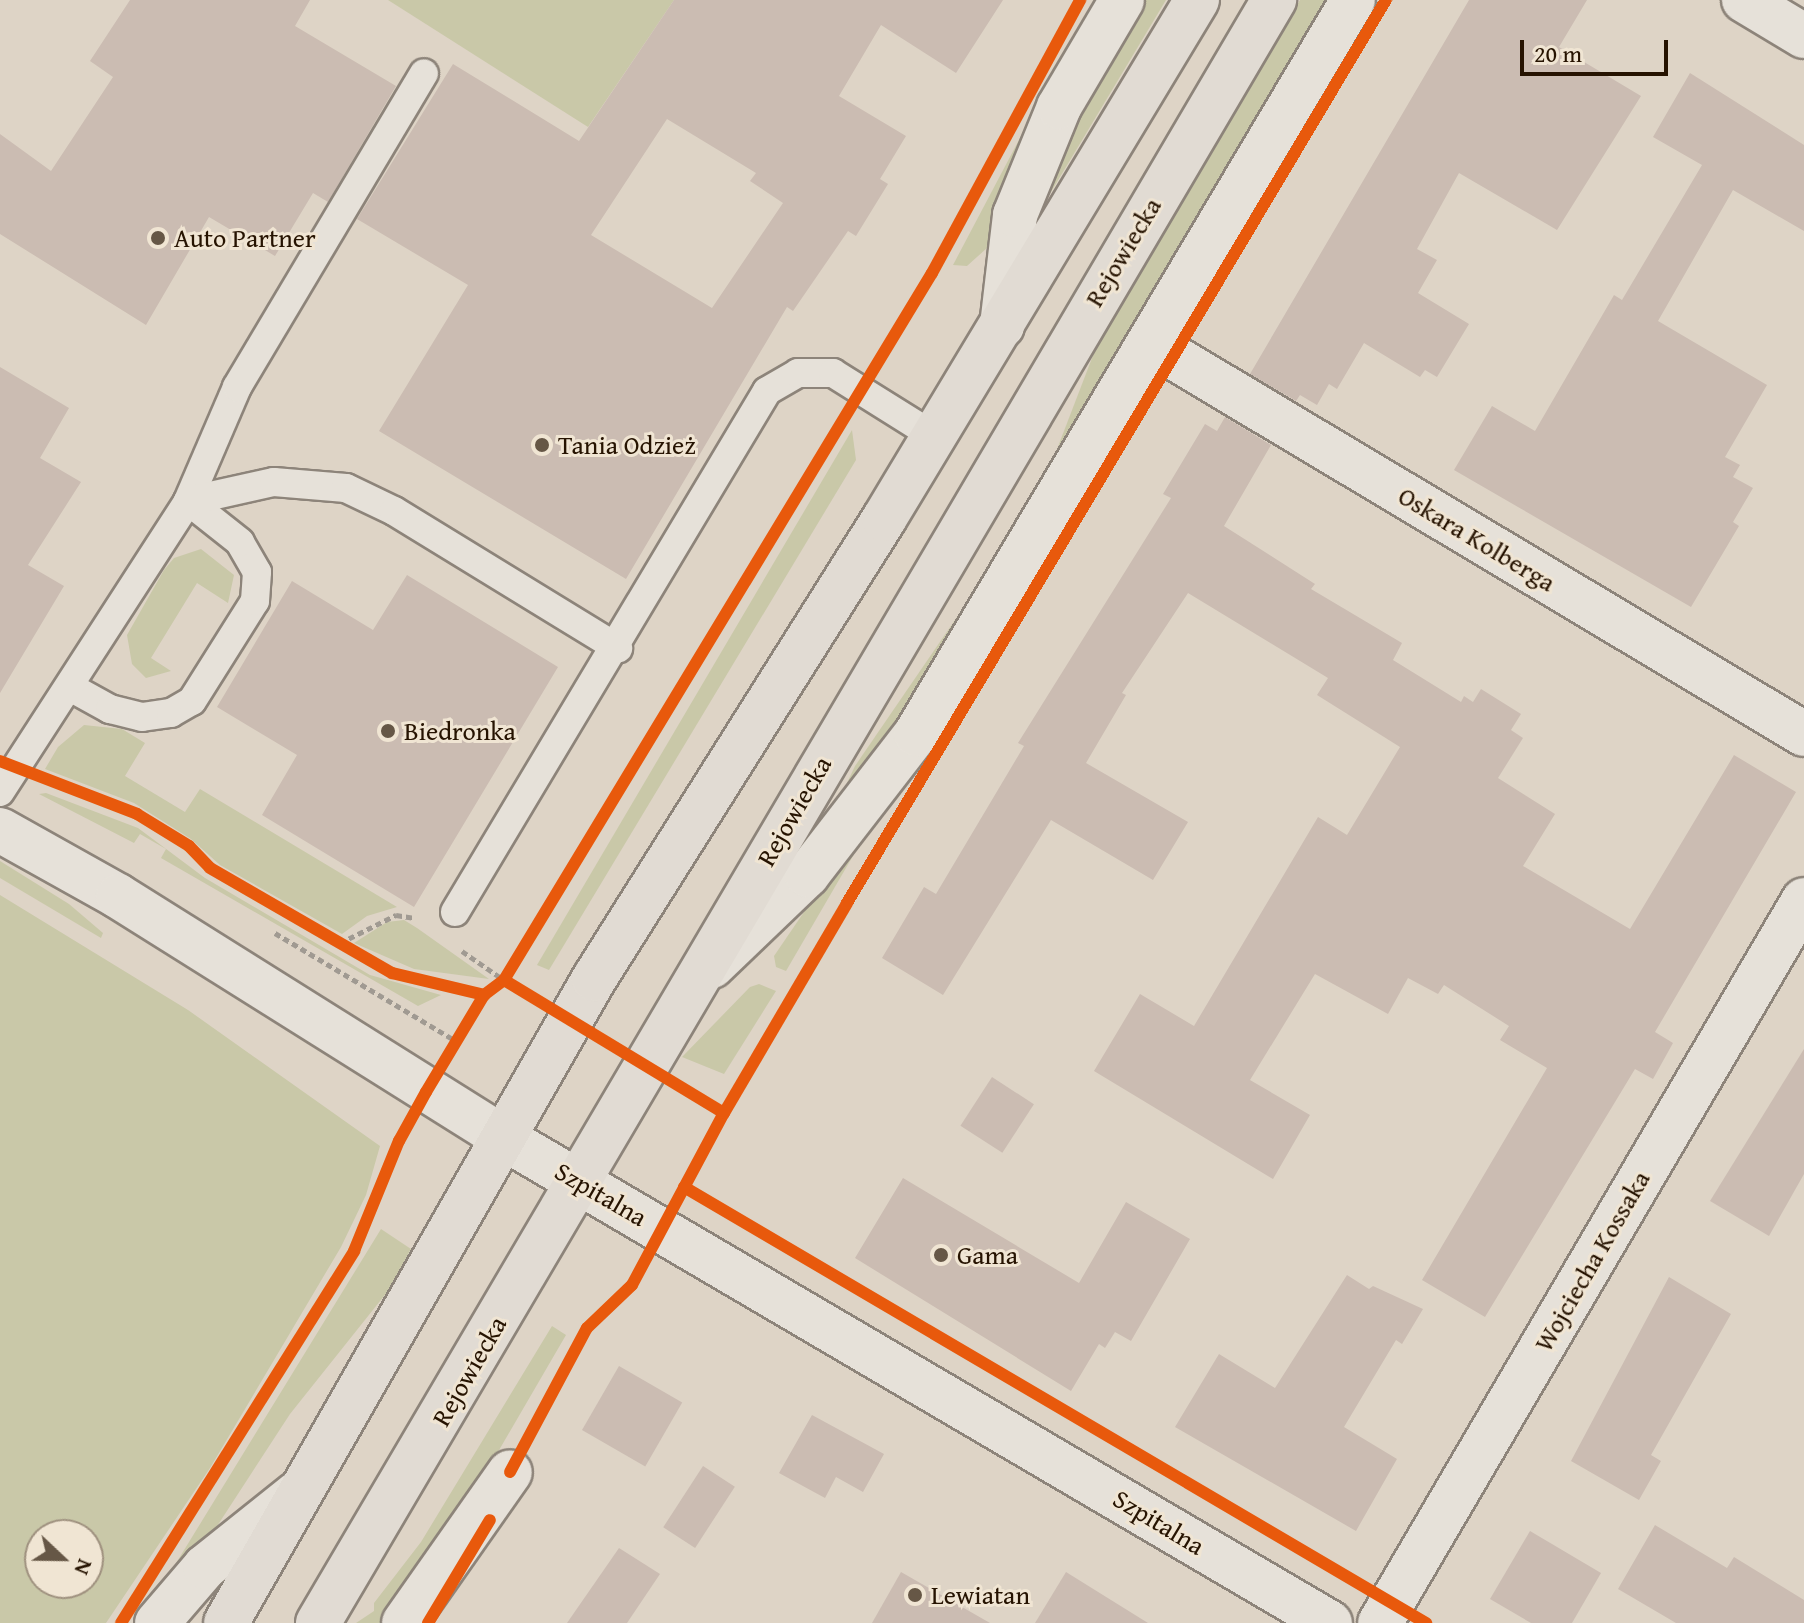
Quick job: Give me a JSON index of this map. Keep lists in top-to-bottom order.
{
  "streets": {
    "highway": ["Rejowiecka"],
    "street": ["Oskara Kolberga", "Szpitalna", "Wojciecha Kossaka"]
  },
  "crossings": [
    ["Rejowiecka", "Szpitalna"]
  ],
  "places": [
    "Auto Partner",
    "Tania Odzież",
    "Biedronka",
    "Gama",
    "Lewiatan"
  ],
  "scale_bar": "20 m",
  "north": "right"
}
